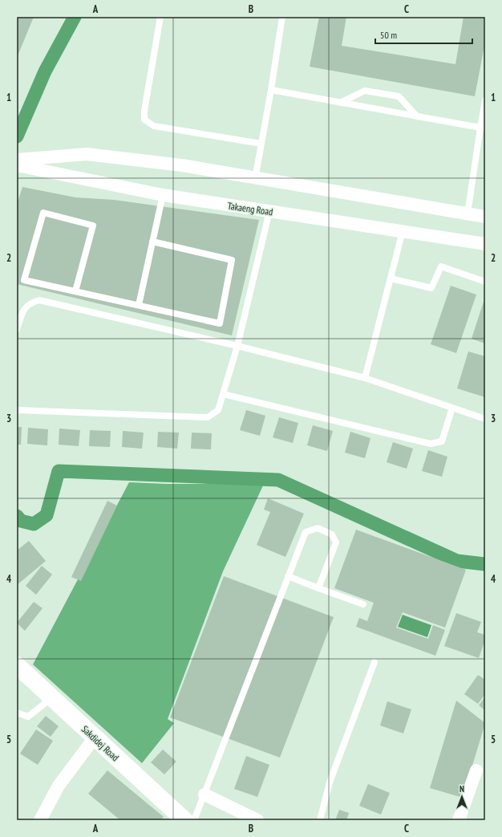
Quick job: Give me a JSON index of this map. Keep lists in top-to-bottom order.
{
  "streets": {
    "main road": ["Sakdidej Road"],
    "street": ["Takaeng Road"]
  },
  "scale_bar": "50 m",
  "north": "top",
  "grid": {
    "columns": ["A", "B", "C"],
    "rows": [
      "1",
      "2",
      "3",
      "4",
      "5"
    ]
  }
}
